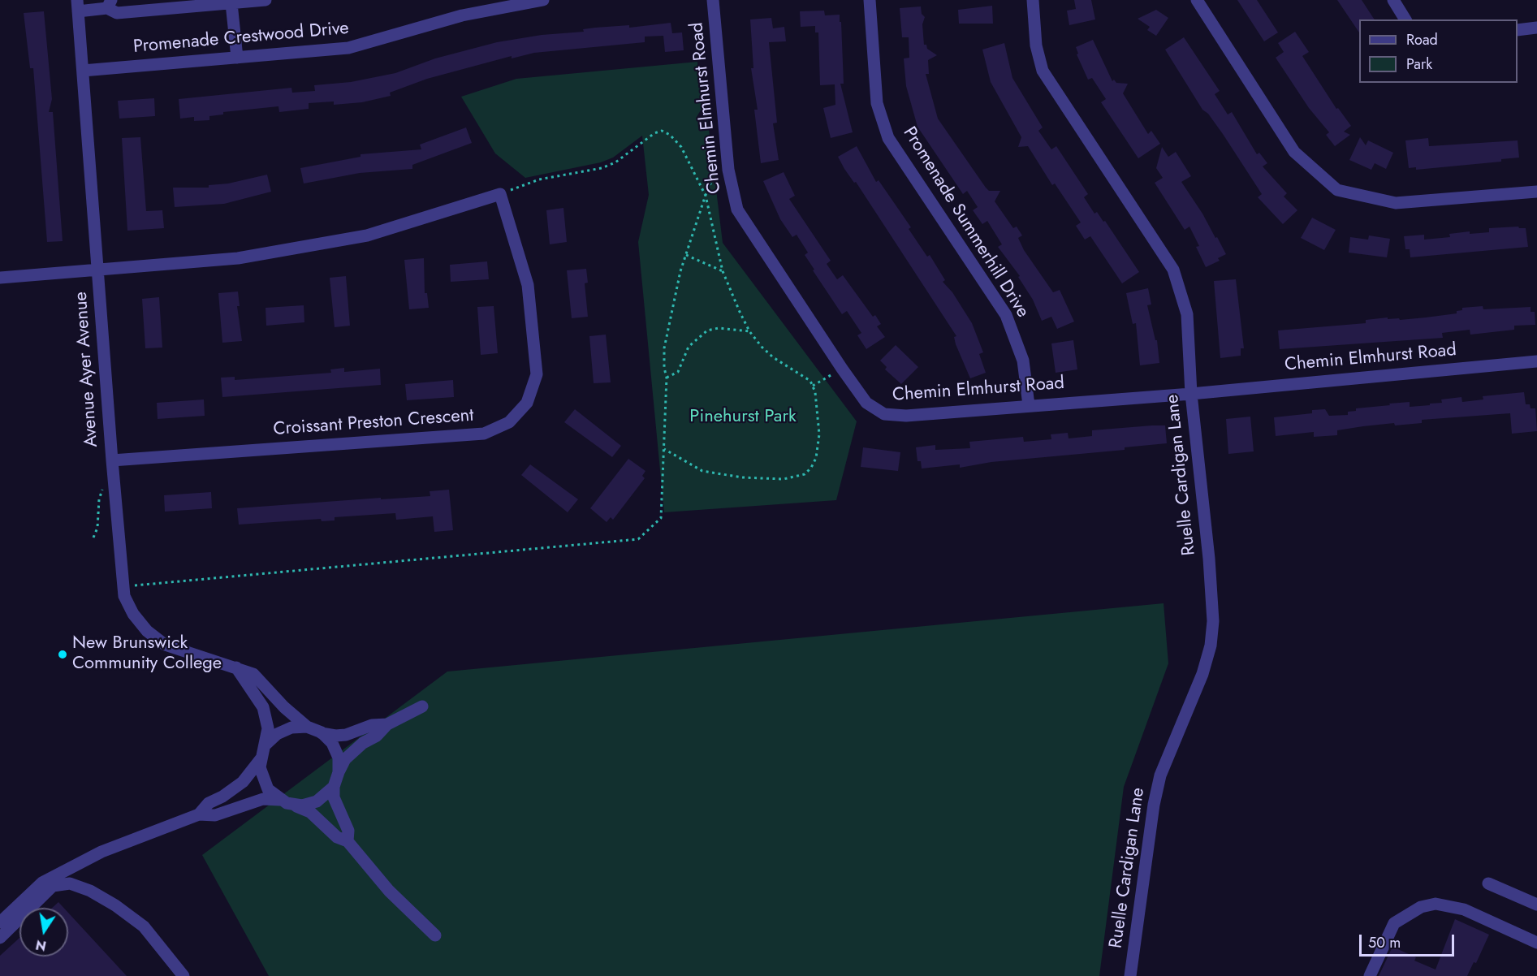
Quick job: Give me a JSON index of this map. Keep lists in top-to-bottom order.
{
  "streets": {
    "street": [
      "Promenade Crestwood Drive",
      "Chemin Elmhurst Road",
      "Promenade Summerhill Drive",
      "Avenue Ayer Avenue",
      "Croissant Preston Crescent",
      "Ruelle Cardigan Lane"
    ]
  },
  "crossings": [
    ["Promenade Crestwood Drive", "Avenue Ayer Avenue"],
    ["Chemin Elmhurst Road", "Promenade Summerhill Drive"],
    ["Chemin Elmhurst Road", "Ruelle Cardigan Lane"],
    ["Avenue Ayer Avenue", "Croissant Preston Crescent"]
  ],
  "parks": ["Pinehurst Park"],
  "places": ["New Brunswick Community College"],
  "legend": ["Road", "Park"],
  "scale_bar": "50 m",
  "north": "bottom"
}
